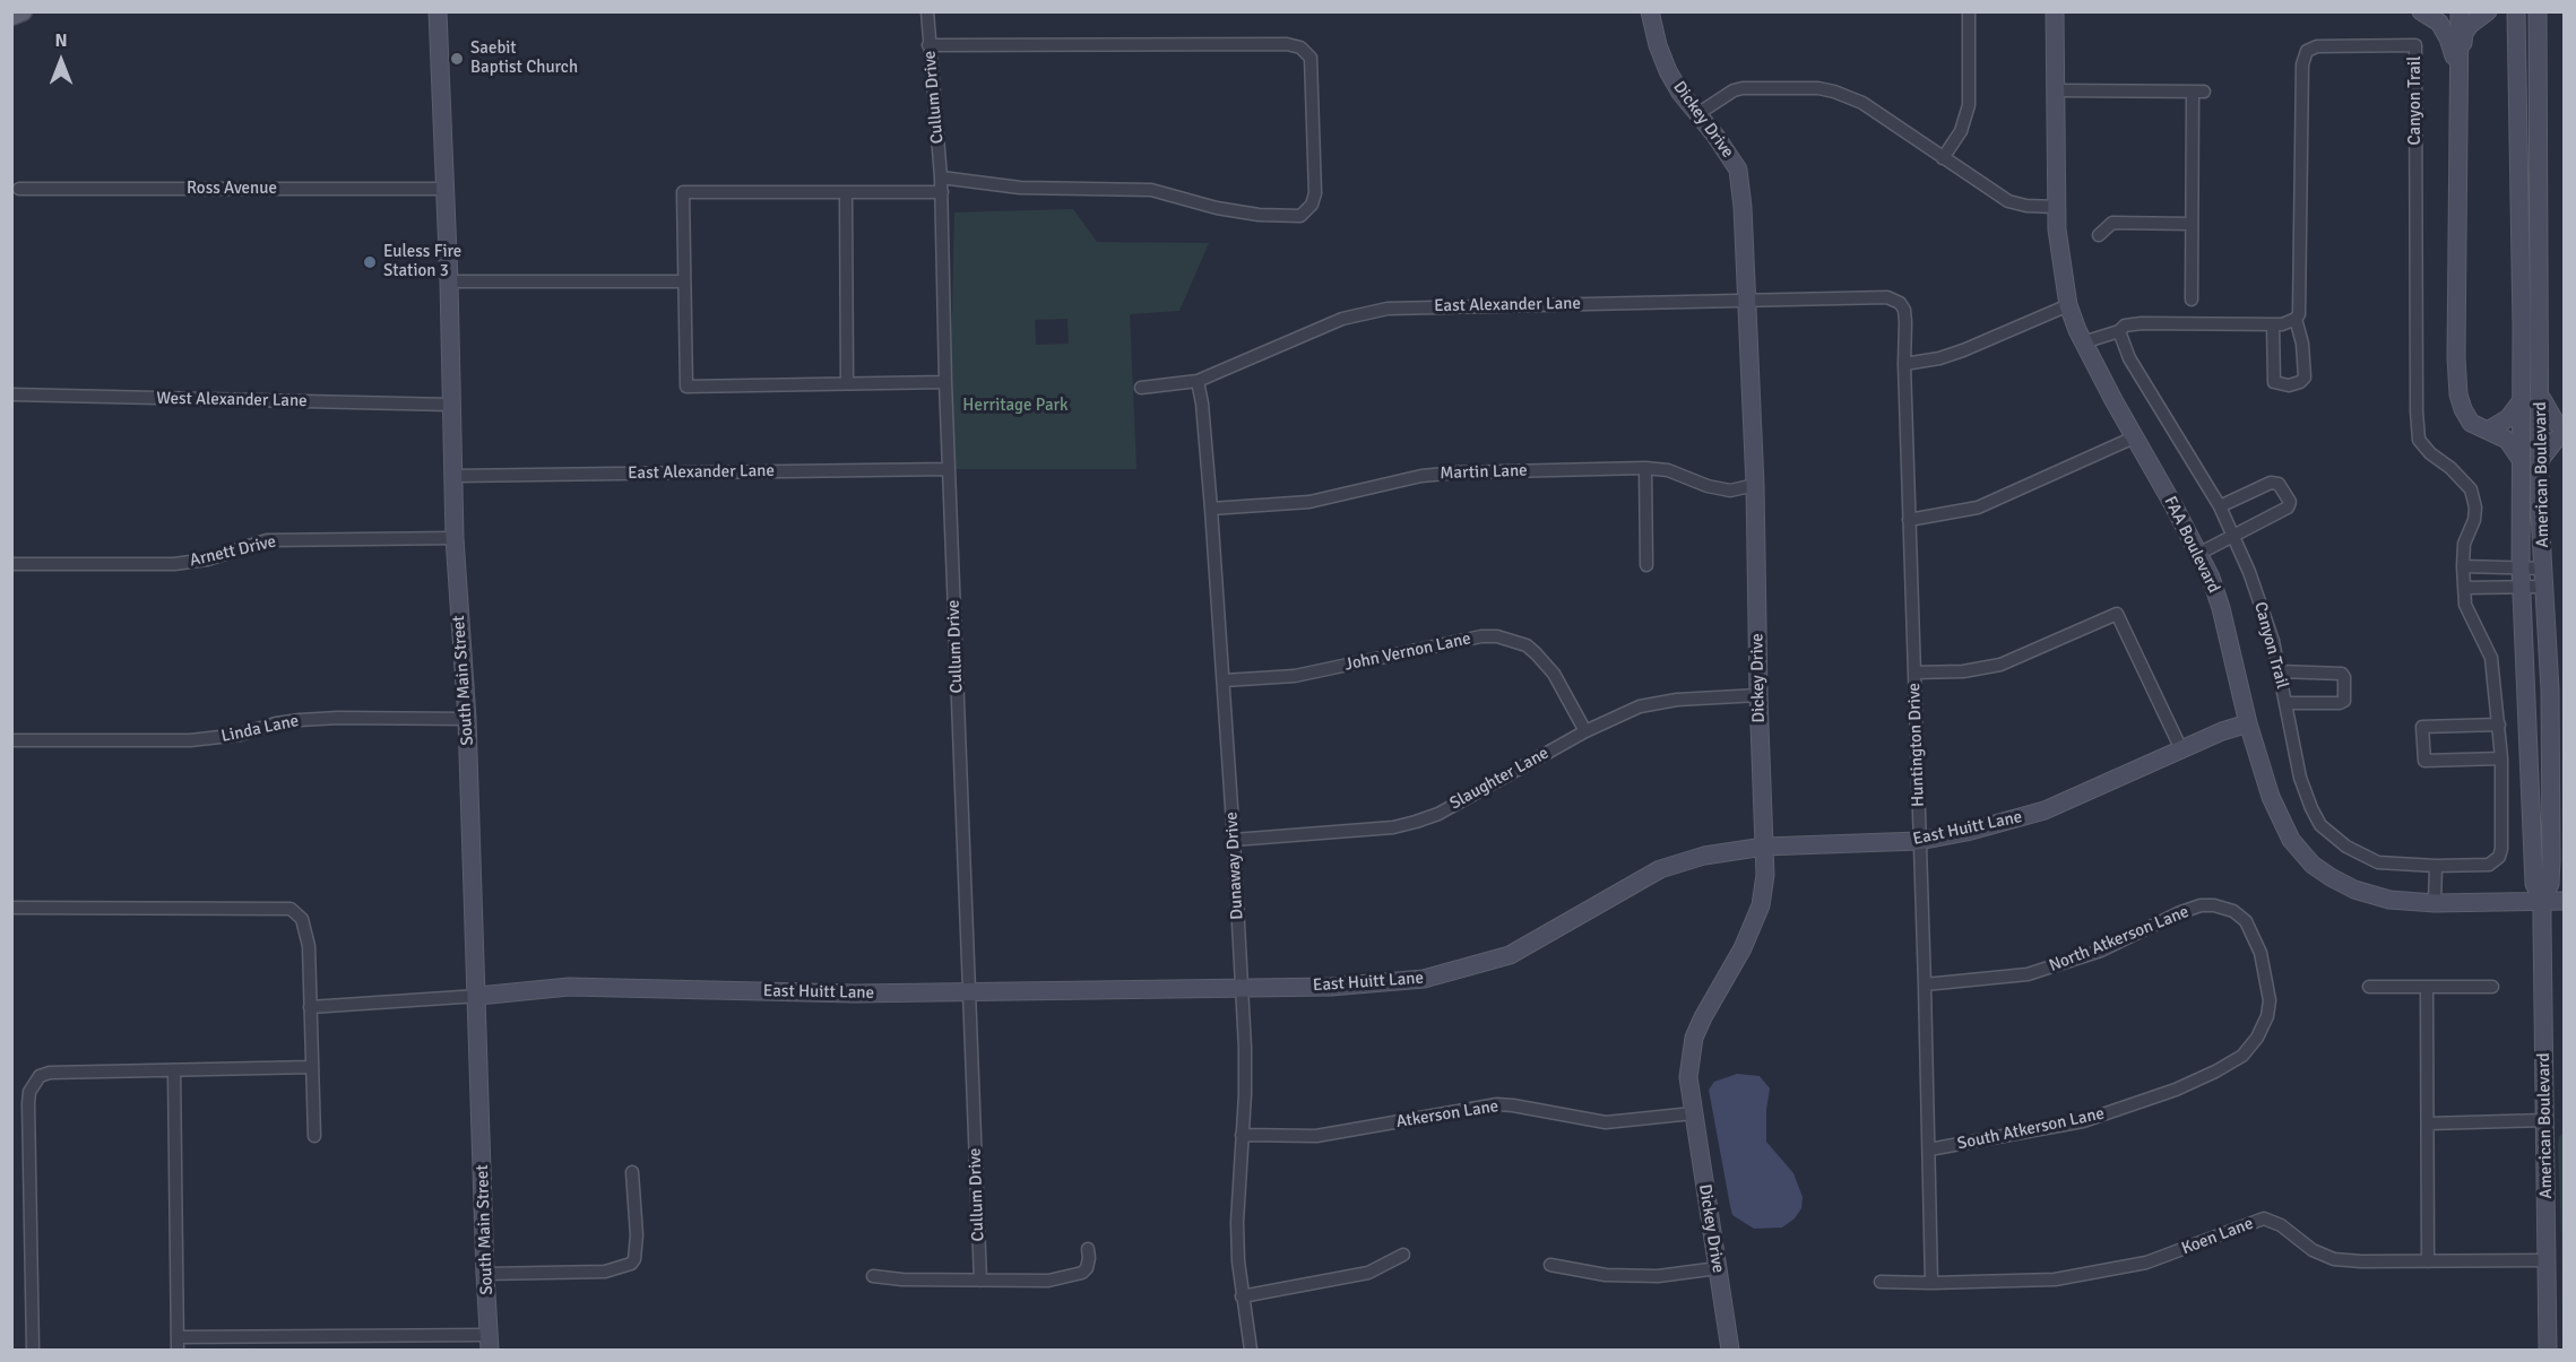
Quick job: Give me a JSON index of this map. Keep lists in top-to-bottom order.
{
  "streets": {
    "street": [
      "Cullum Drive",
      "Canyon Trail",
      "Dickey Drive",
      "Ross Avenue",
      "East Alexander Lane",
      "West Alexander Lane",
      "Martin Lane",
      "American Boulevard",
      "FAA Boulevard",
      "Arnett Drive",
      "John Vernon Lane",
      "South Main Street",
      "Linda Lane",
      "Huntington Drive",
      "Slaughter Lane",
      "East Huitt Lane",
      "Dunaway Drive",
      "North Atkerson Lane",
      "Atkerson Lane",
      "South Atkerson Lane",
      "Koen Lane"
    ]
  },
  "crossings": [
    ["Cullum Drive", "East Alexander Lane"],
    ["Cullum Drive", "East Huitt Lane"],
    ["Dickey Drive", "East Alexander Lane"],
    ["Dickey Drive", "Martin Lane"],
    ["Dickey Drive", "Slaughter Lane"],
    ["Dickey Drive", "East Huitt Lane"],
    ["Dickey Drive", "Atkerson Lane"],
    ["Ross Avenue", "South Main Street"],
    ["East Alexander Lane", "South Main Street"],
    ["East Alexander Lane", "Huntington Drive"],
    ["East Alexander Lane", "Dunaway Drive"],
    ["West Alexander Lane", "South Main Street"],
    ["Martin Lane", "Dunaway Drive"],
    ["American Boulevard", "FAA Boulevard"],
    ["American Boulevard", "Koen Lane"],
    ["FAA Boulevard", "East Huitt Lane"],
    ["Arnett Drive", "South Main Street"],
    ["John Vernon Lane", "Slaughter Lane"],
    ["John Vernon Lane", "Dunaway Drive"],
    ["South Main Street", "Linda Lane"],
    ["South Main Street", "East Huitt Lane"],
    ["Huntington Drive", "East Huitt Lane"],
    ["Huntington Drive", "North Atkerson Lane"],
    ["Huntington Drive", "South Atkerson Lane"],
    ["Huntington Drive", "Koen Lane"],
    ["Slaughter Lane", "Dunaway Drive"],
    ["East Huitt Lane", "Dunaway Drive"],
    ["Dunaway Drive", "Atkerson Lane"],
    ["North Atkerson Lane", "South Atkerson Lane"]
  ],
  "parks": ["Herritage Park"],
  "places": ["Saebit Baptist Church", "Euless Fire Station 3"],
  "north": "top"
}
